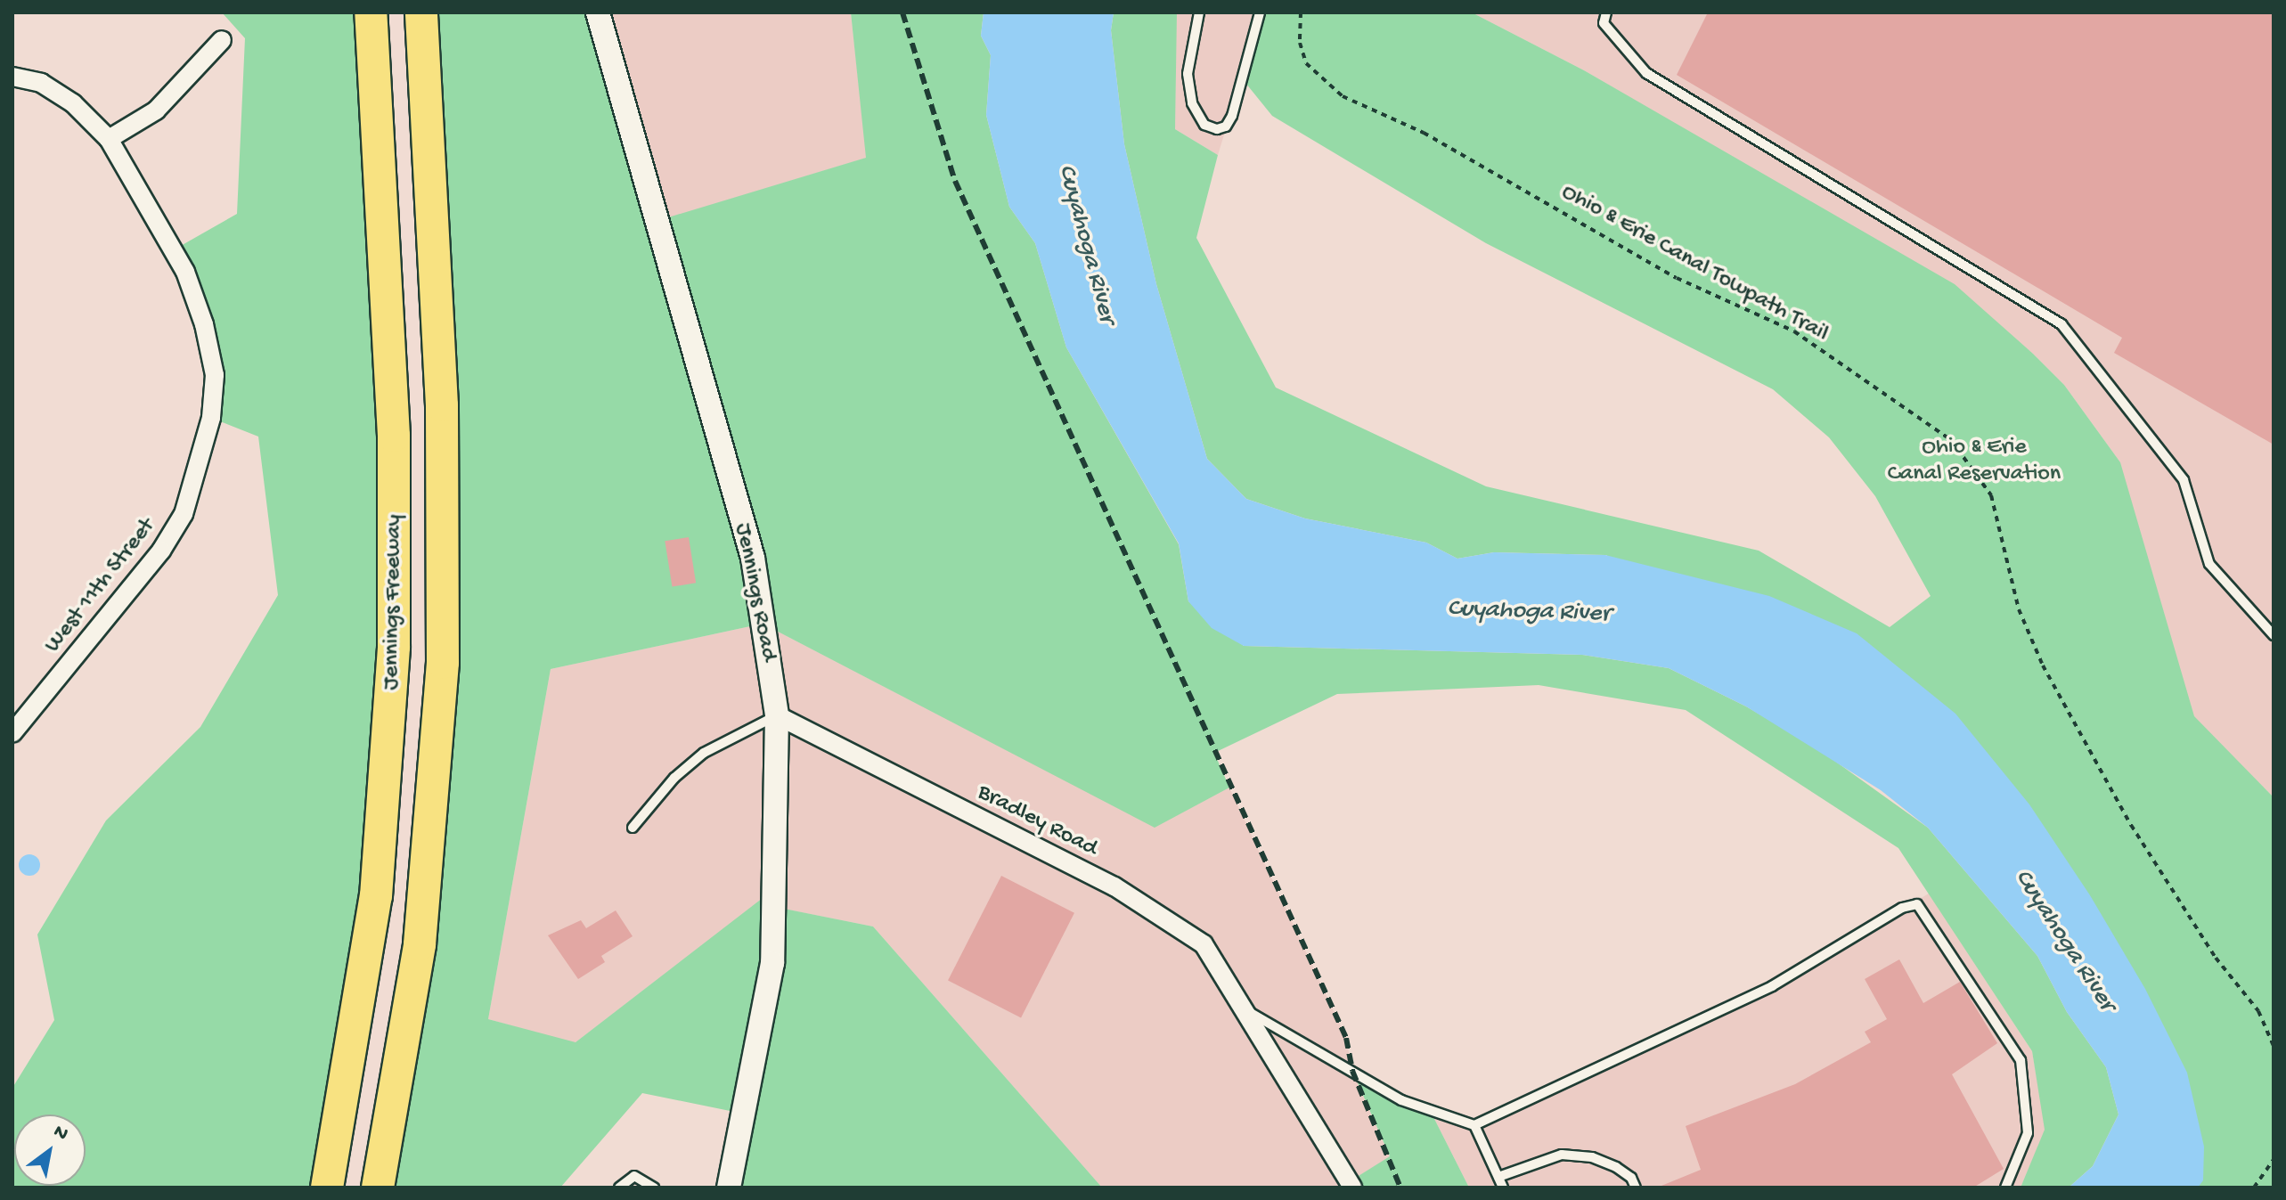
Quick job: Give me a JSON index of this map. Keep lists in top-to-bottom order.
{
  "streets": {
    "highway": ["Jennings Freeway"],
    "street": ["West 11th Street", "Jennings Road", "Bradley Road"],
    "path": ["Ohio & Erie Canal Towpath Trail"]
  },
  "crossings": [
    ["Jennings Road", "Bradley Road"]
  ],
  "water": ["Cuyahoga River"],
  "parks": ["Ohio & Erie Canal Reservation"],
  "north": "top right"
}
